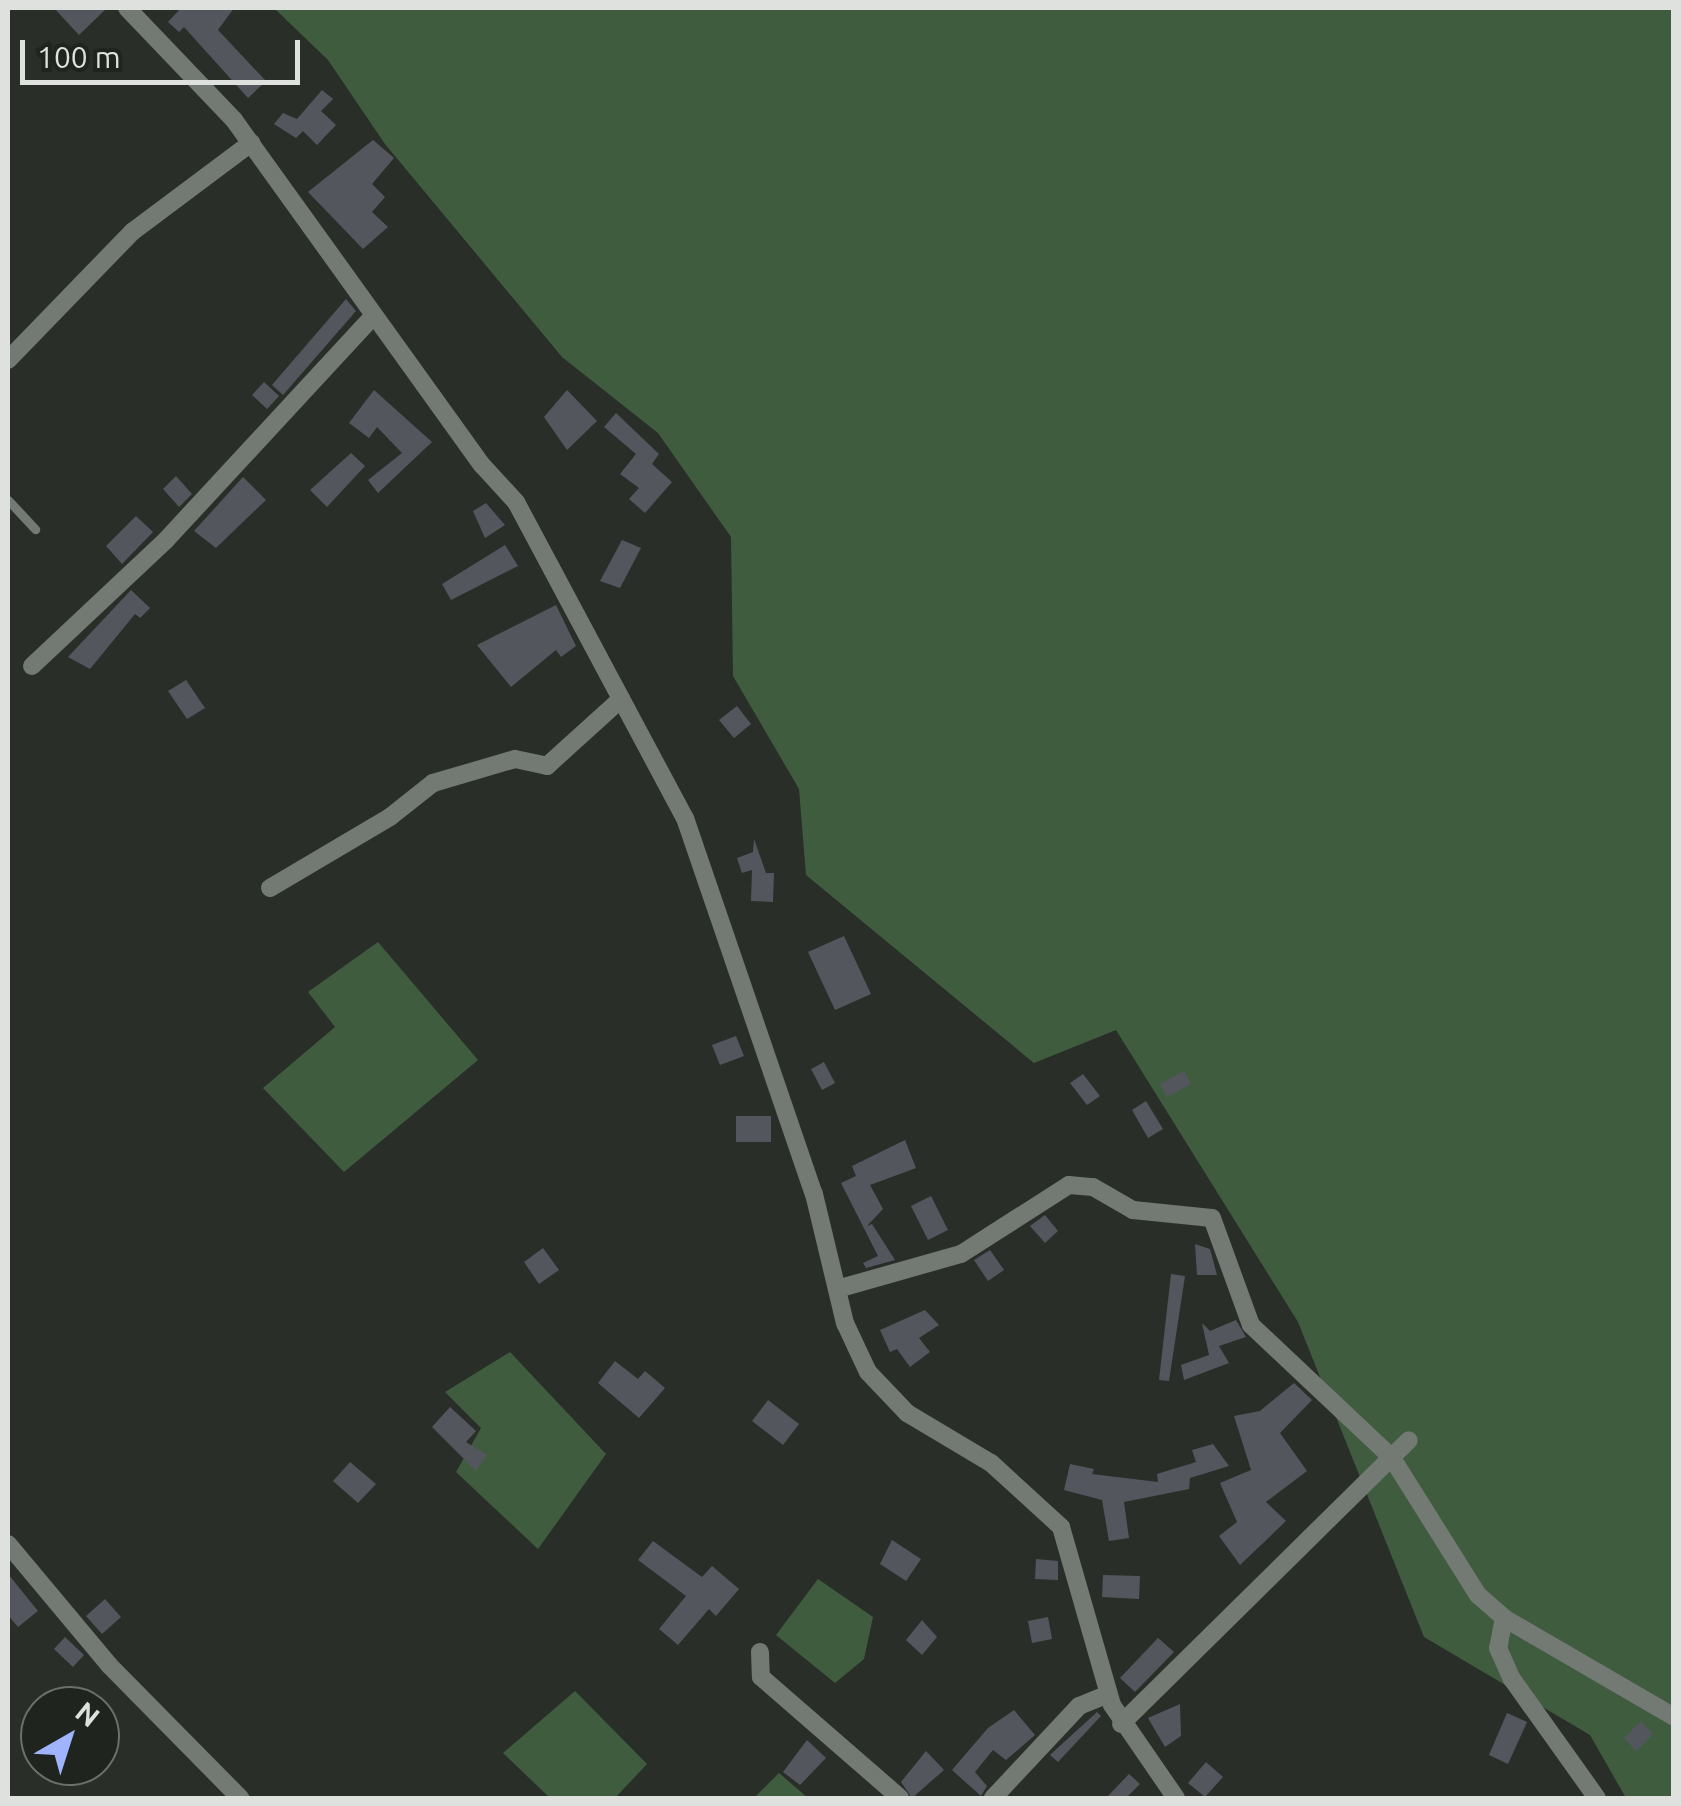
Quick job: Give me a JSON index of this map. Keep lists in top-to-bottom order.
{
  "scale_bar": "100 m",
  "north": "top right"
}
